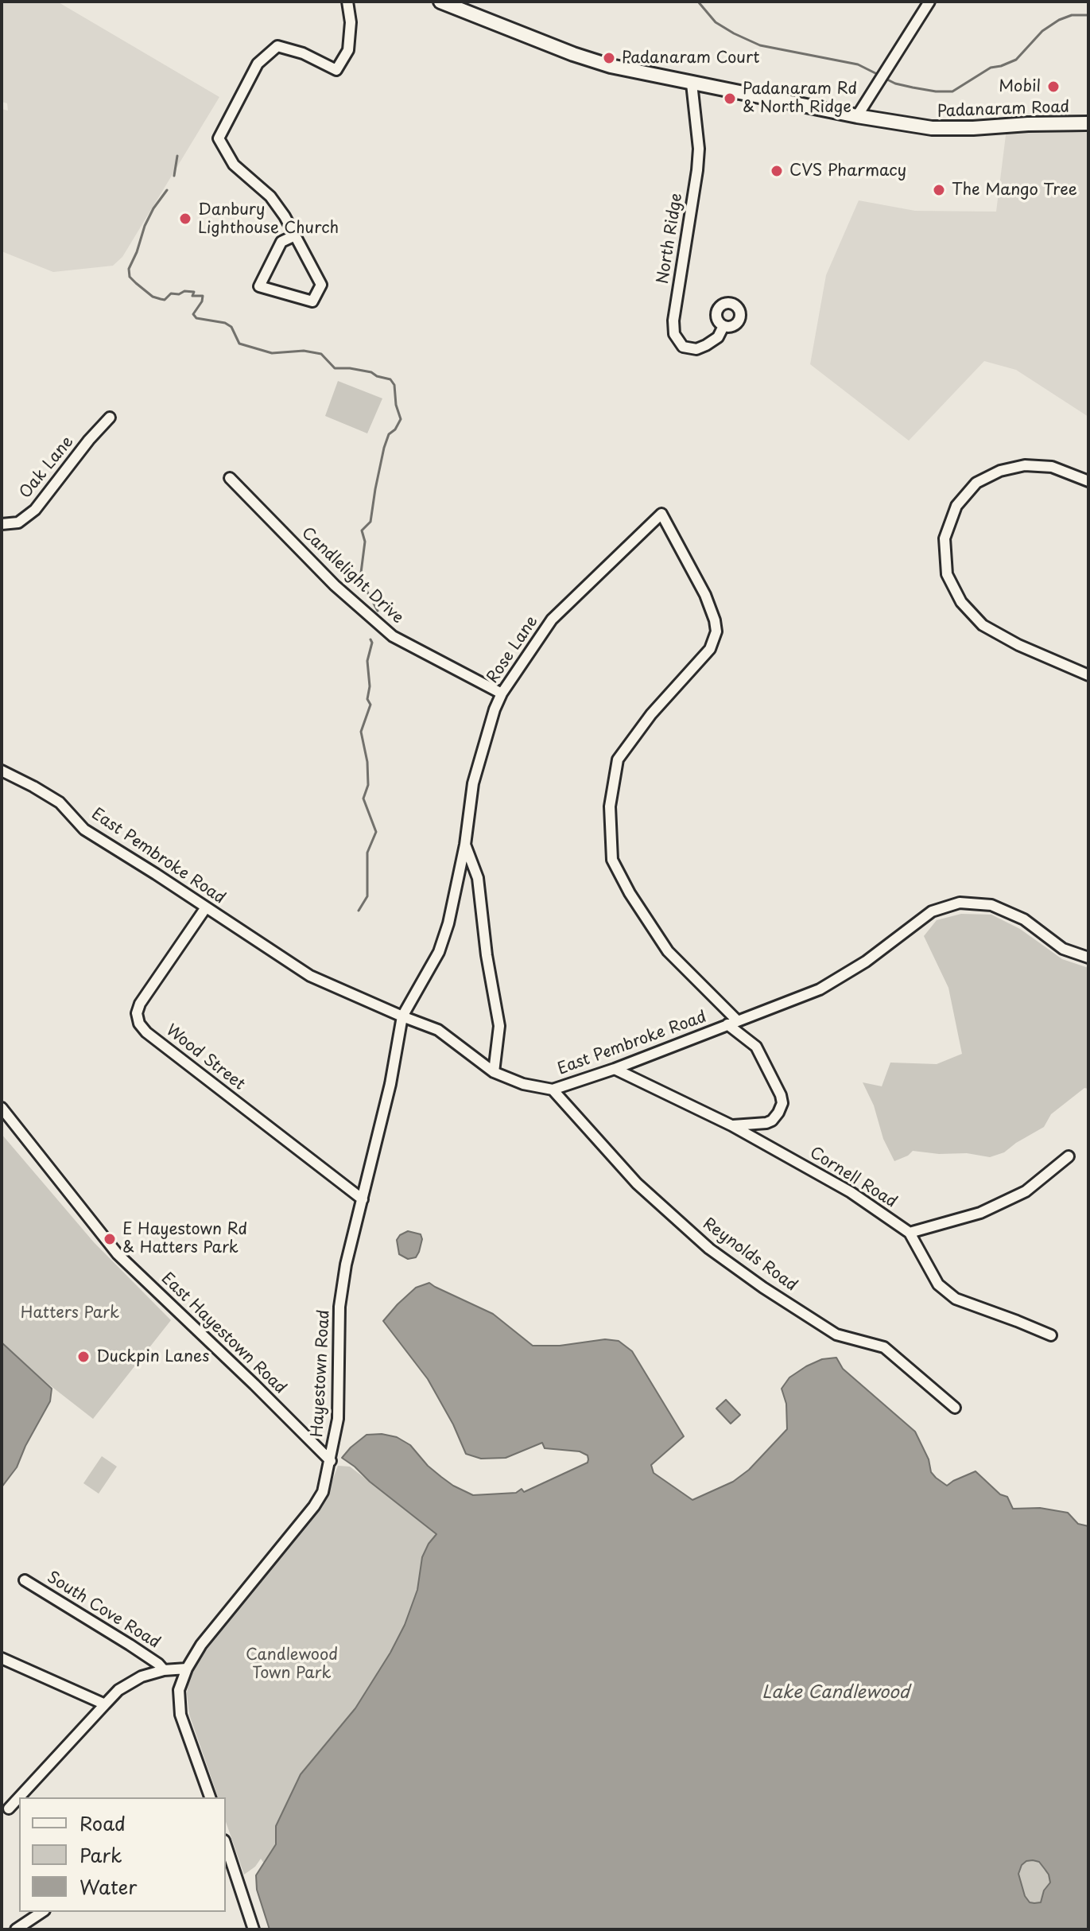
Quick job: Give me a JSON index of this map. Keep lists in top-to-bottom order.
{
  "streets": {
    "main road": ["Padanaram Road"],
    "street": [
      "North Ridge",
      "Oak Lane",
      "Candlelight Drive",
      "Rose Lane",
      "East Pembroke Road",
      "Wood Street",
      "Cornell Road",
      "Reynolds Road",
      "East Hayestown Road",
      "Hayestown Road",
      "South Cove Road"
    ]
  },
  "crossings": [
    ["Padanaram Road", "North Ridge"],
    ["Candlelight Drive", "Rose Lane"],
    ["Rose Lane", "East Pembroke Road"],
    ["Rose Lane", "Hayestown Road"],
    ["East Pembroke Road", "Wood Street"],
    ["East Pembroke Road", "Cornell Road"],
    ["East Pembroke Road", "Reynolds Road"],
    ["East Pembroke Road", "Hayestown Road"],
    ["Wood Street", "Hayestown Road"],
    ["East Hayestown Road", "Hayestown Road"]
  ],
  "water": ["Lake Candlewood"],
  "parks": ["Hatters Park", "Candlewood Town Park"],
  "places": [
    "Padanaram Court",
    "Mobil",
    "Padanaram Rd & North Ridge",
    "CVS Pharmacy",
    "The Mango Tree",
    "Danbury Lighthouse Church",
    "E Hayestown Rd & Hatters Park",
    "Duckpin Lanes"
  ],
  "legend": ["Road", "Park", "Water"]
}
